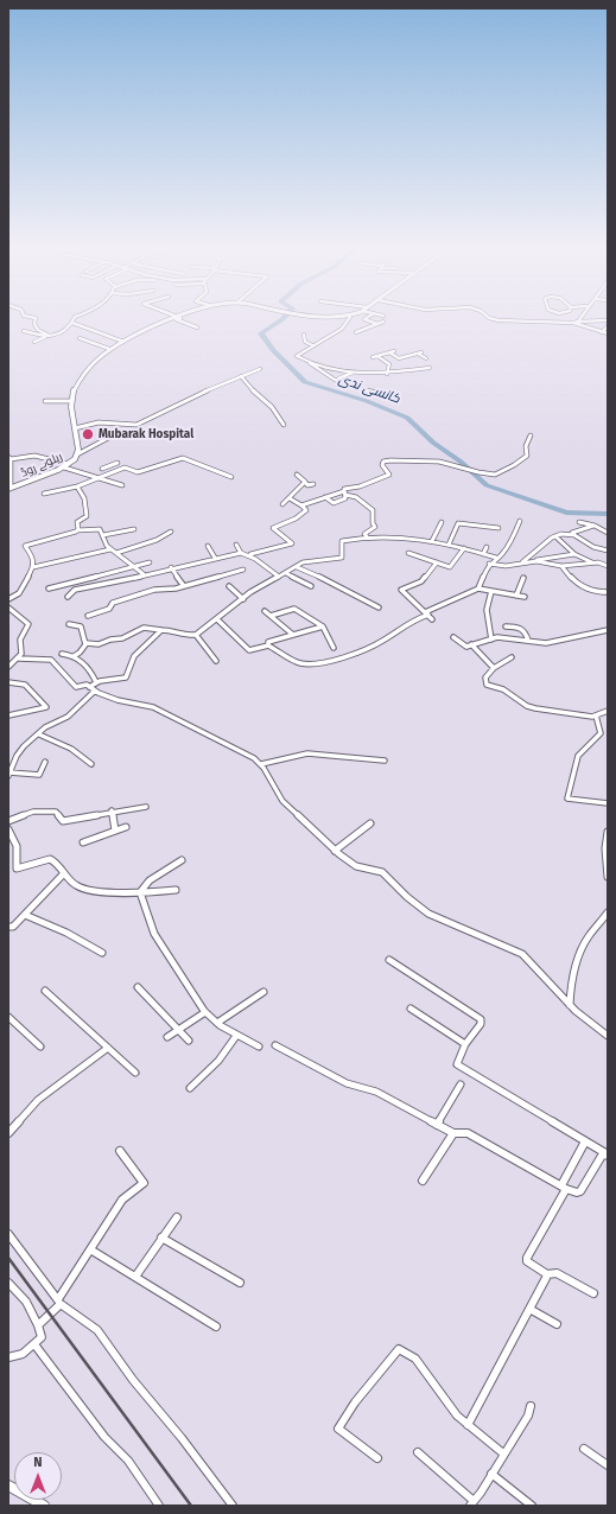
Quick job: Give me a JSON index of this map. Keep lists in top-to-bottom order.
{
  "streets": {
    "main road": ["ریلوے روڈ"]
  },
  "water": ["کانسی ندی"],
  "places": ["Mubarak Hospital"],
  "north": "top"
}
